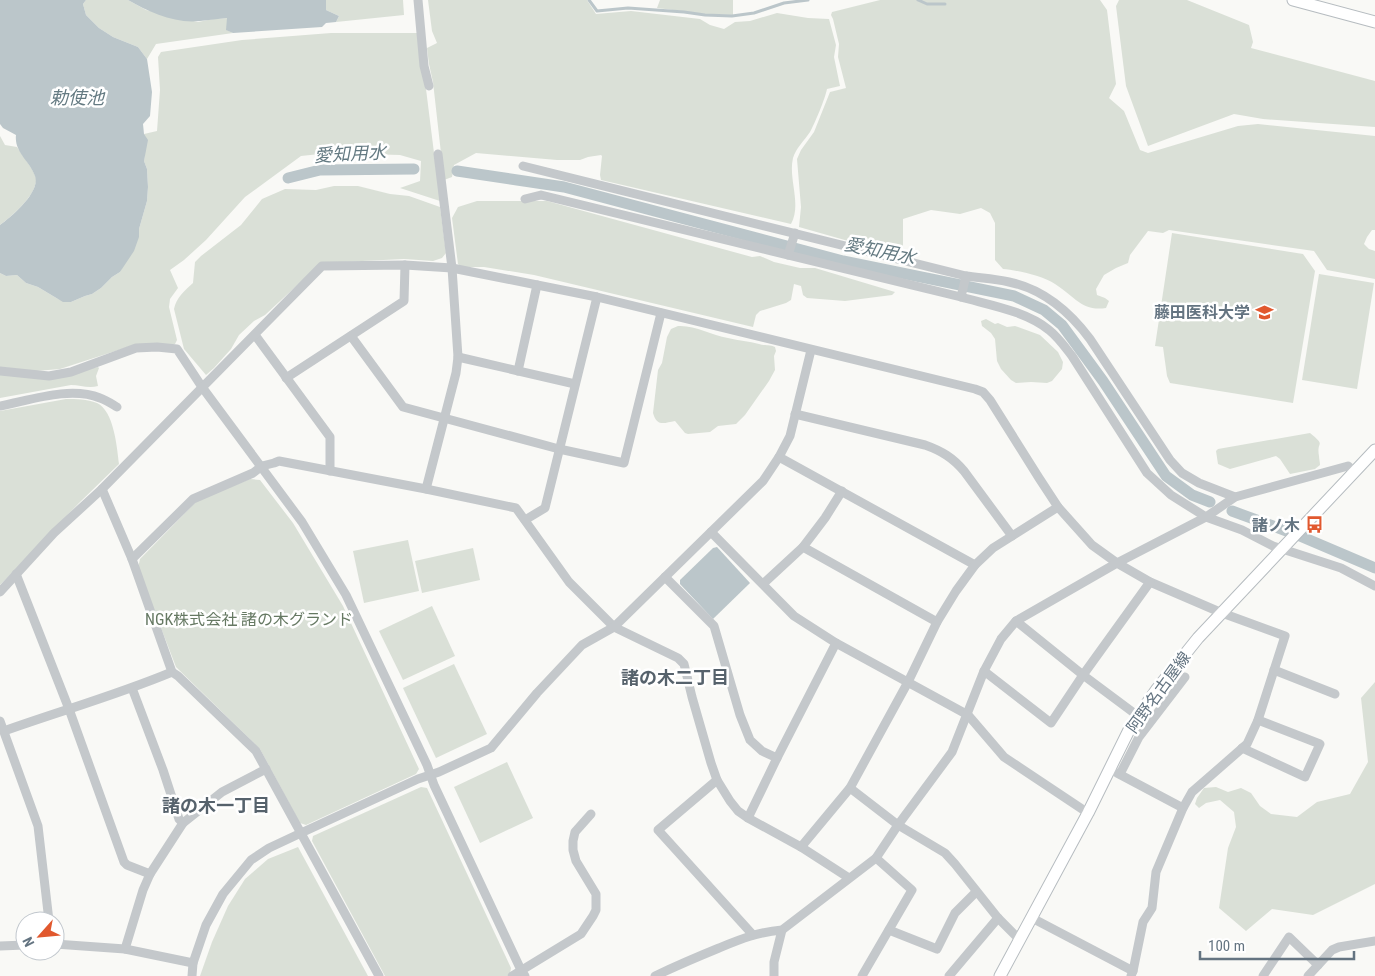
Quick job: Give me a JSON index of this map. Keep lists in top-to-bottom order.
{
  "streets": {
    "main road": ["阿野名古屋線"]
  },
  "districts": ["諸の木二丁目", "諸の木一丁目"],
  "water": ["勅使池", "愛知用水"],
  "parks": ["NGK株式会社 諸の木グランド"],
  "places": {
    "school or university": ["藤田医科大学"],
    "bus stop": ["諸ノ木"]
  },
  "scale_bar": "100 m",
  "north": "bottom left"
}
